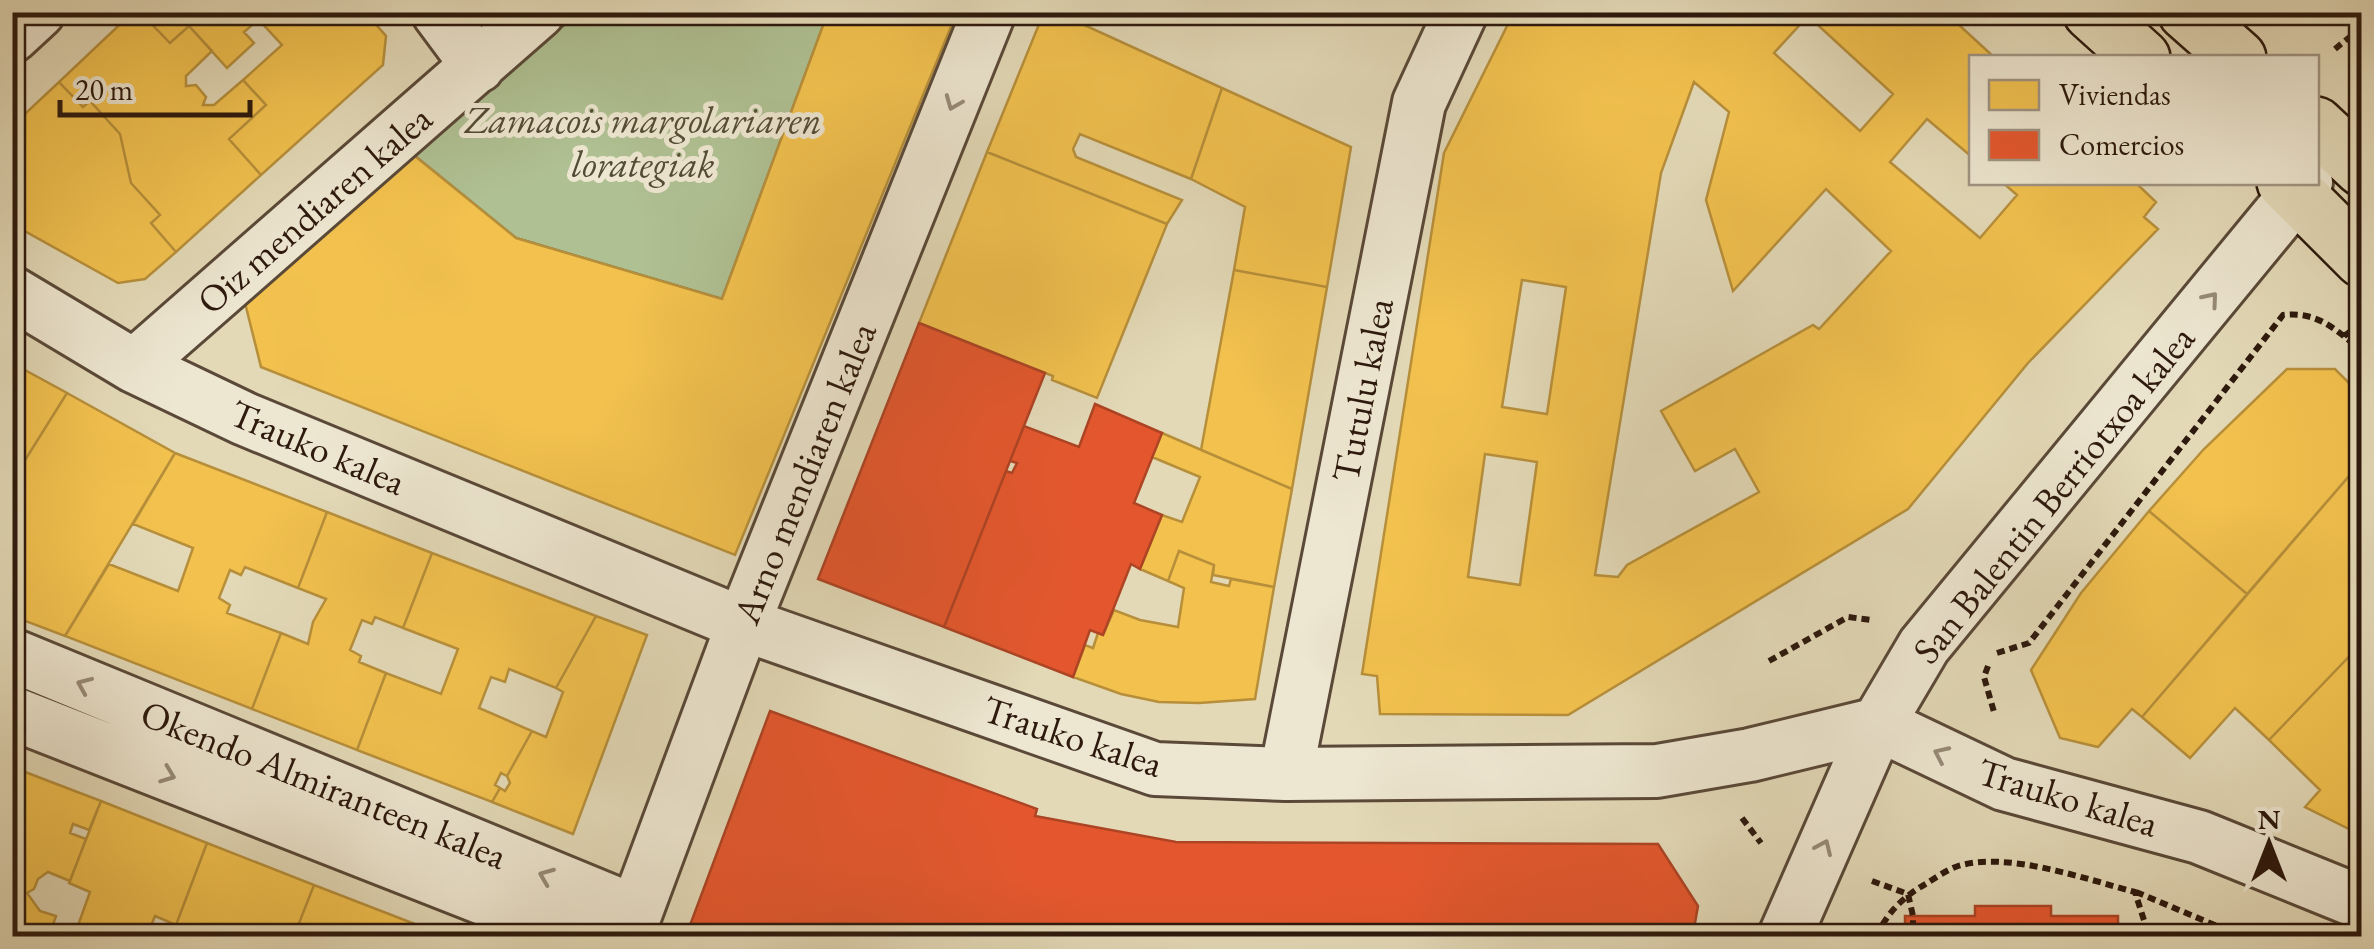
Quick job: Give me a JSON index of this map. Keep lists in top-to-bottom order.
{
  "streets": {
    "street": [
      "Oiz mendiaren kalea",
      "Tutulu kalea",
      "Trauko kalea",
      "Arno mendiaren kalea",
      "San Balentin Berriotxoa kalea",
      "Okendo Almiranteen kalea"
    ]
  },
  "crossings": [
    ["Oiz mendiaren kalea", "Trauko kalea"],
    ["Tutulu kalea", "Trauko kalea"],
    ["Trauko kalea", "Arno mendiaren kalea"],
    ["Trauko kalea", "San Balentin Berriotxoa kalea"],
    ["Arno mendiaren kalea", "Okendo Almiranteen kalea"]
  ],
  "one_way": ["Arno mendiaren kalea", "San Balentin Berriotxoa kalea"],
  "parks": ["Zamacois margolariaren lorategiak"],
  "legend": ["Viviendas", "Comercios"],
  "scale_bar": "20 m",
  "north": "top"
}
